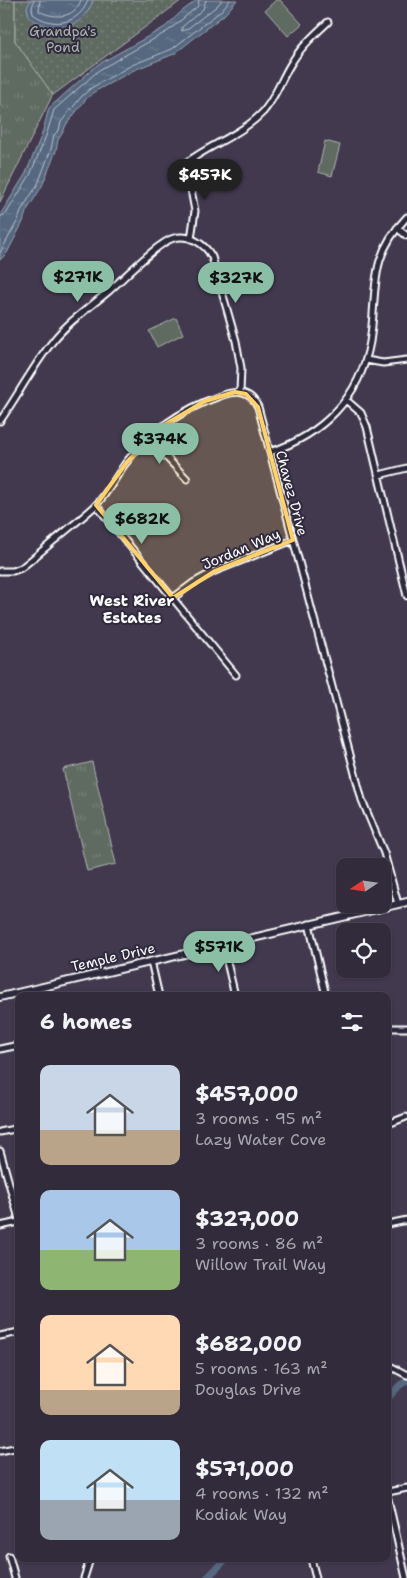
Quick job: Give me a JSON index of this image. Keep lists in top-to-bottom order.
{
  "streets": {
    "street": ["Chavez Drive", "Jordan Way", "Temple Drive"]
  },
  "crossings": [
    ["Chavez Drive", "Jordan Way"],
    ["Chavez Drive", "Temple Drive"]
  ],
  "districts": ["West River Estates"],
  "parks": ["Grandpa's Pond"],
  "north": "left",
  "page": {
    "price": [
      "$457K",
      "$271K",
      "$327K",
      "$374K",
      "$682K",
      "$571K"
    ],
    "heading": "6 homes",
    "list": [
      {
        "name": "$457,000",
        "note": "3 rooms · 95 m² · Lazy Water Cove"
      },
      {
        "name": "$327,000",
        "note": "3 rooms · 86 m² · Willow Trail Way"
      },
      {
        "name": "$682,000",
        "note": "5 rooms · 163 m² · Douglas Drive"
      },
      {
        "name": "$571,000",
        "note": "4 rooms · 132 m² · Kodiak Way"
      }
    ]
  }
}
